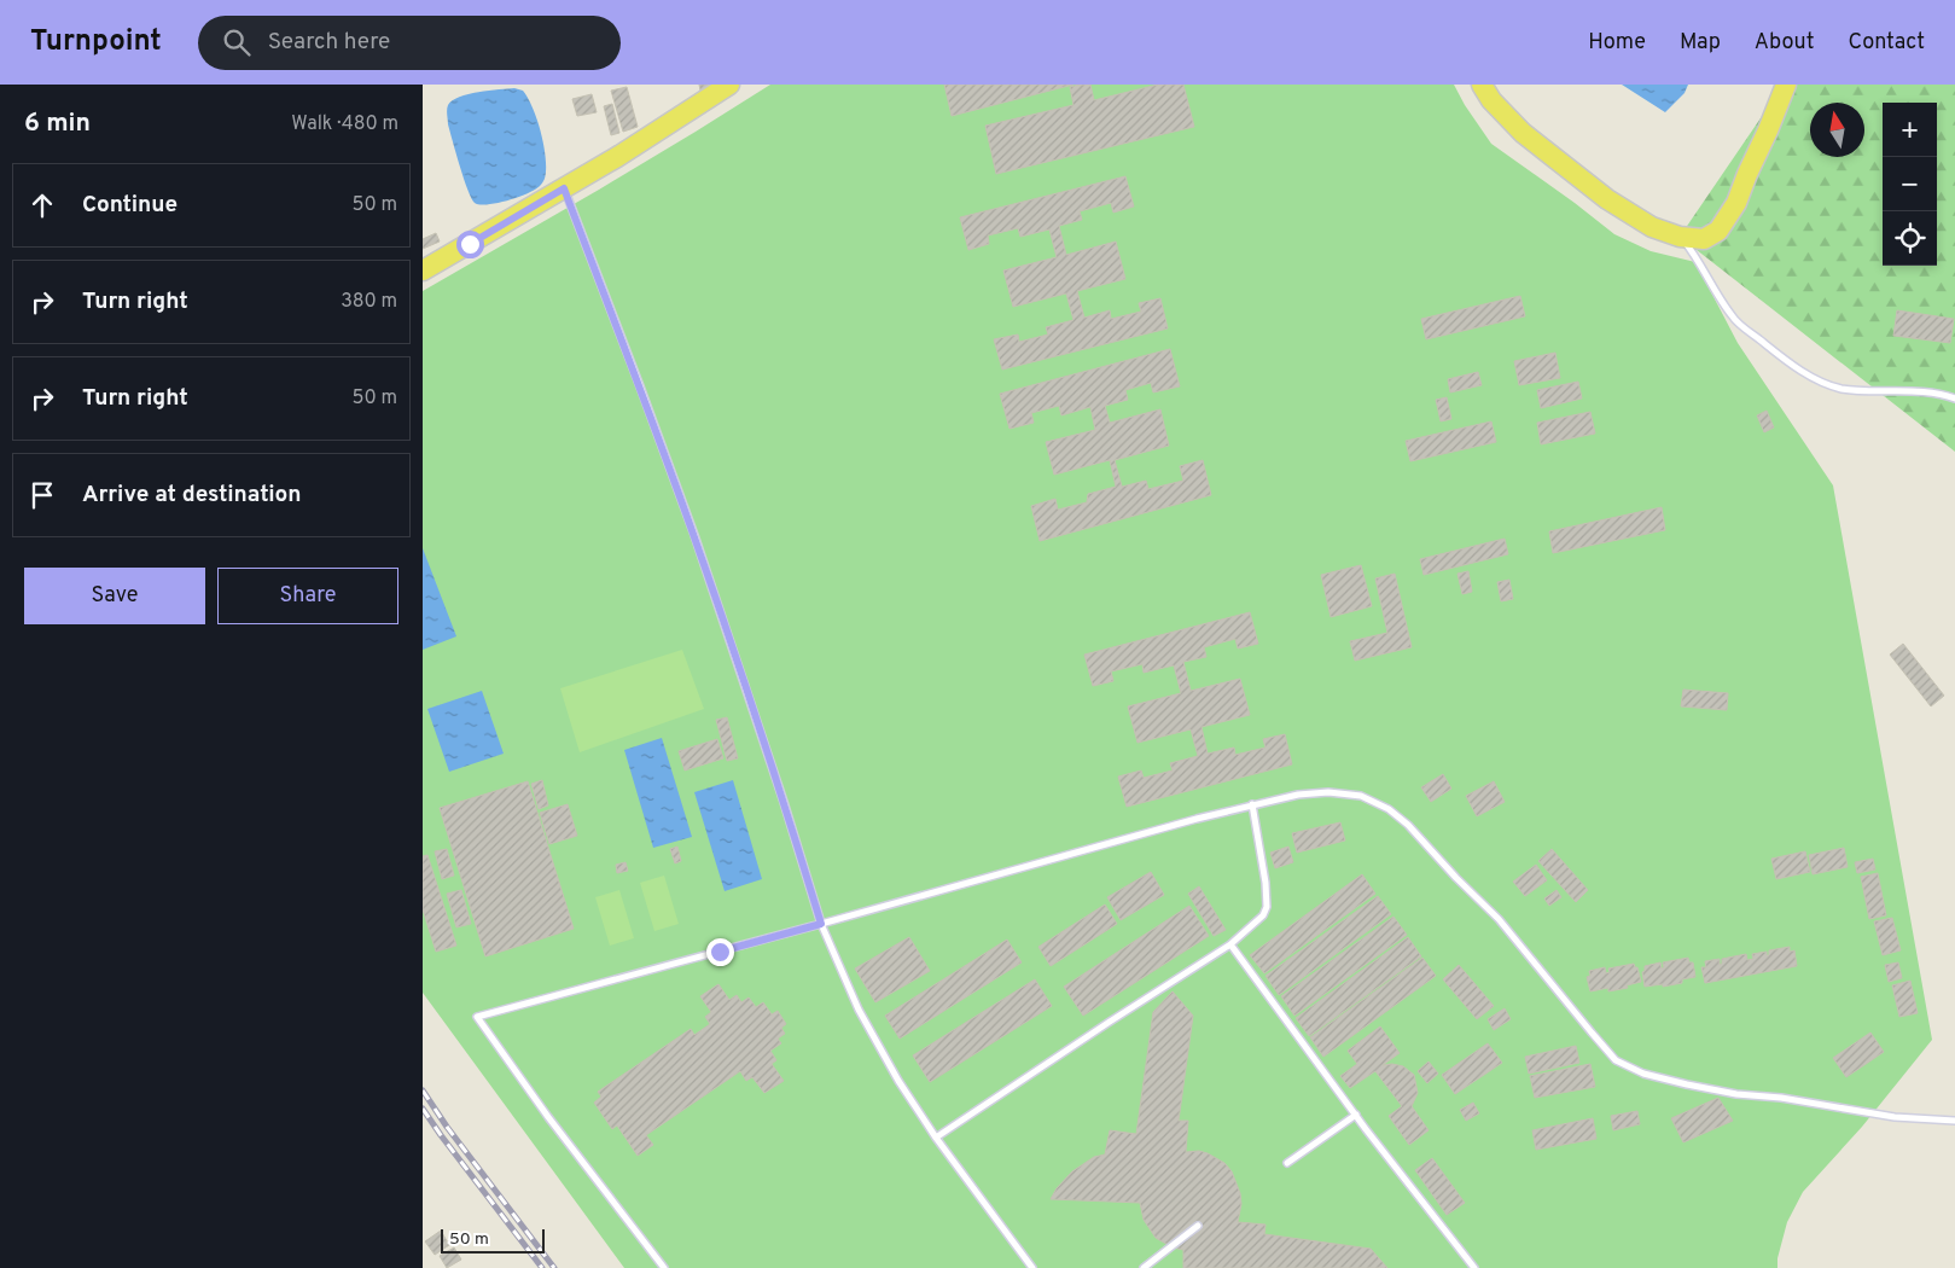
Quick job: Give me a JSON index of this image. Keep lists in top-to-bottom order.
{
  "scale_bar": "50 m",
  "north": "top",
  "page": {
    "header": "Turnpoint",
    "search": "Search here",
    "nav": [
      "Home",
      "Map",
      "About",
      "Contact"
    ],
    "heading": ["6 min", "Walk · 480 m"],
    "map_buttons": ["+", "−"],
    "list": [
      ["Continue", "50 m"],
      ["Turn right", "380 m"],
      ["Turn right", "50 m"],
      "Arrive at destination"
    ],
    "buttons": ["Save", "Share"],
    "scale": "50 m"
  }
}
